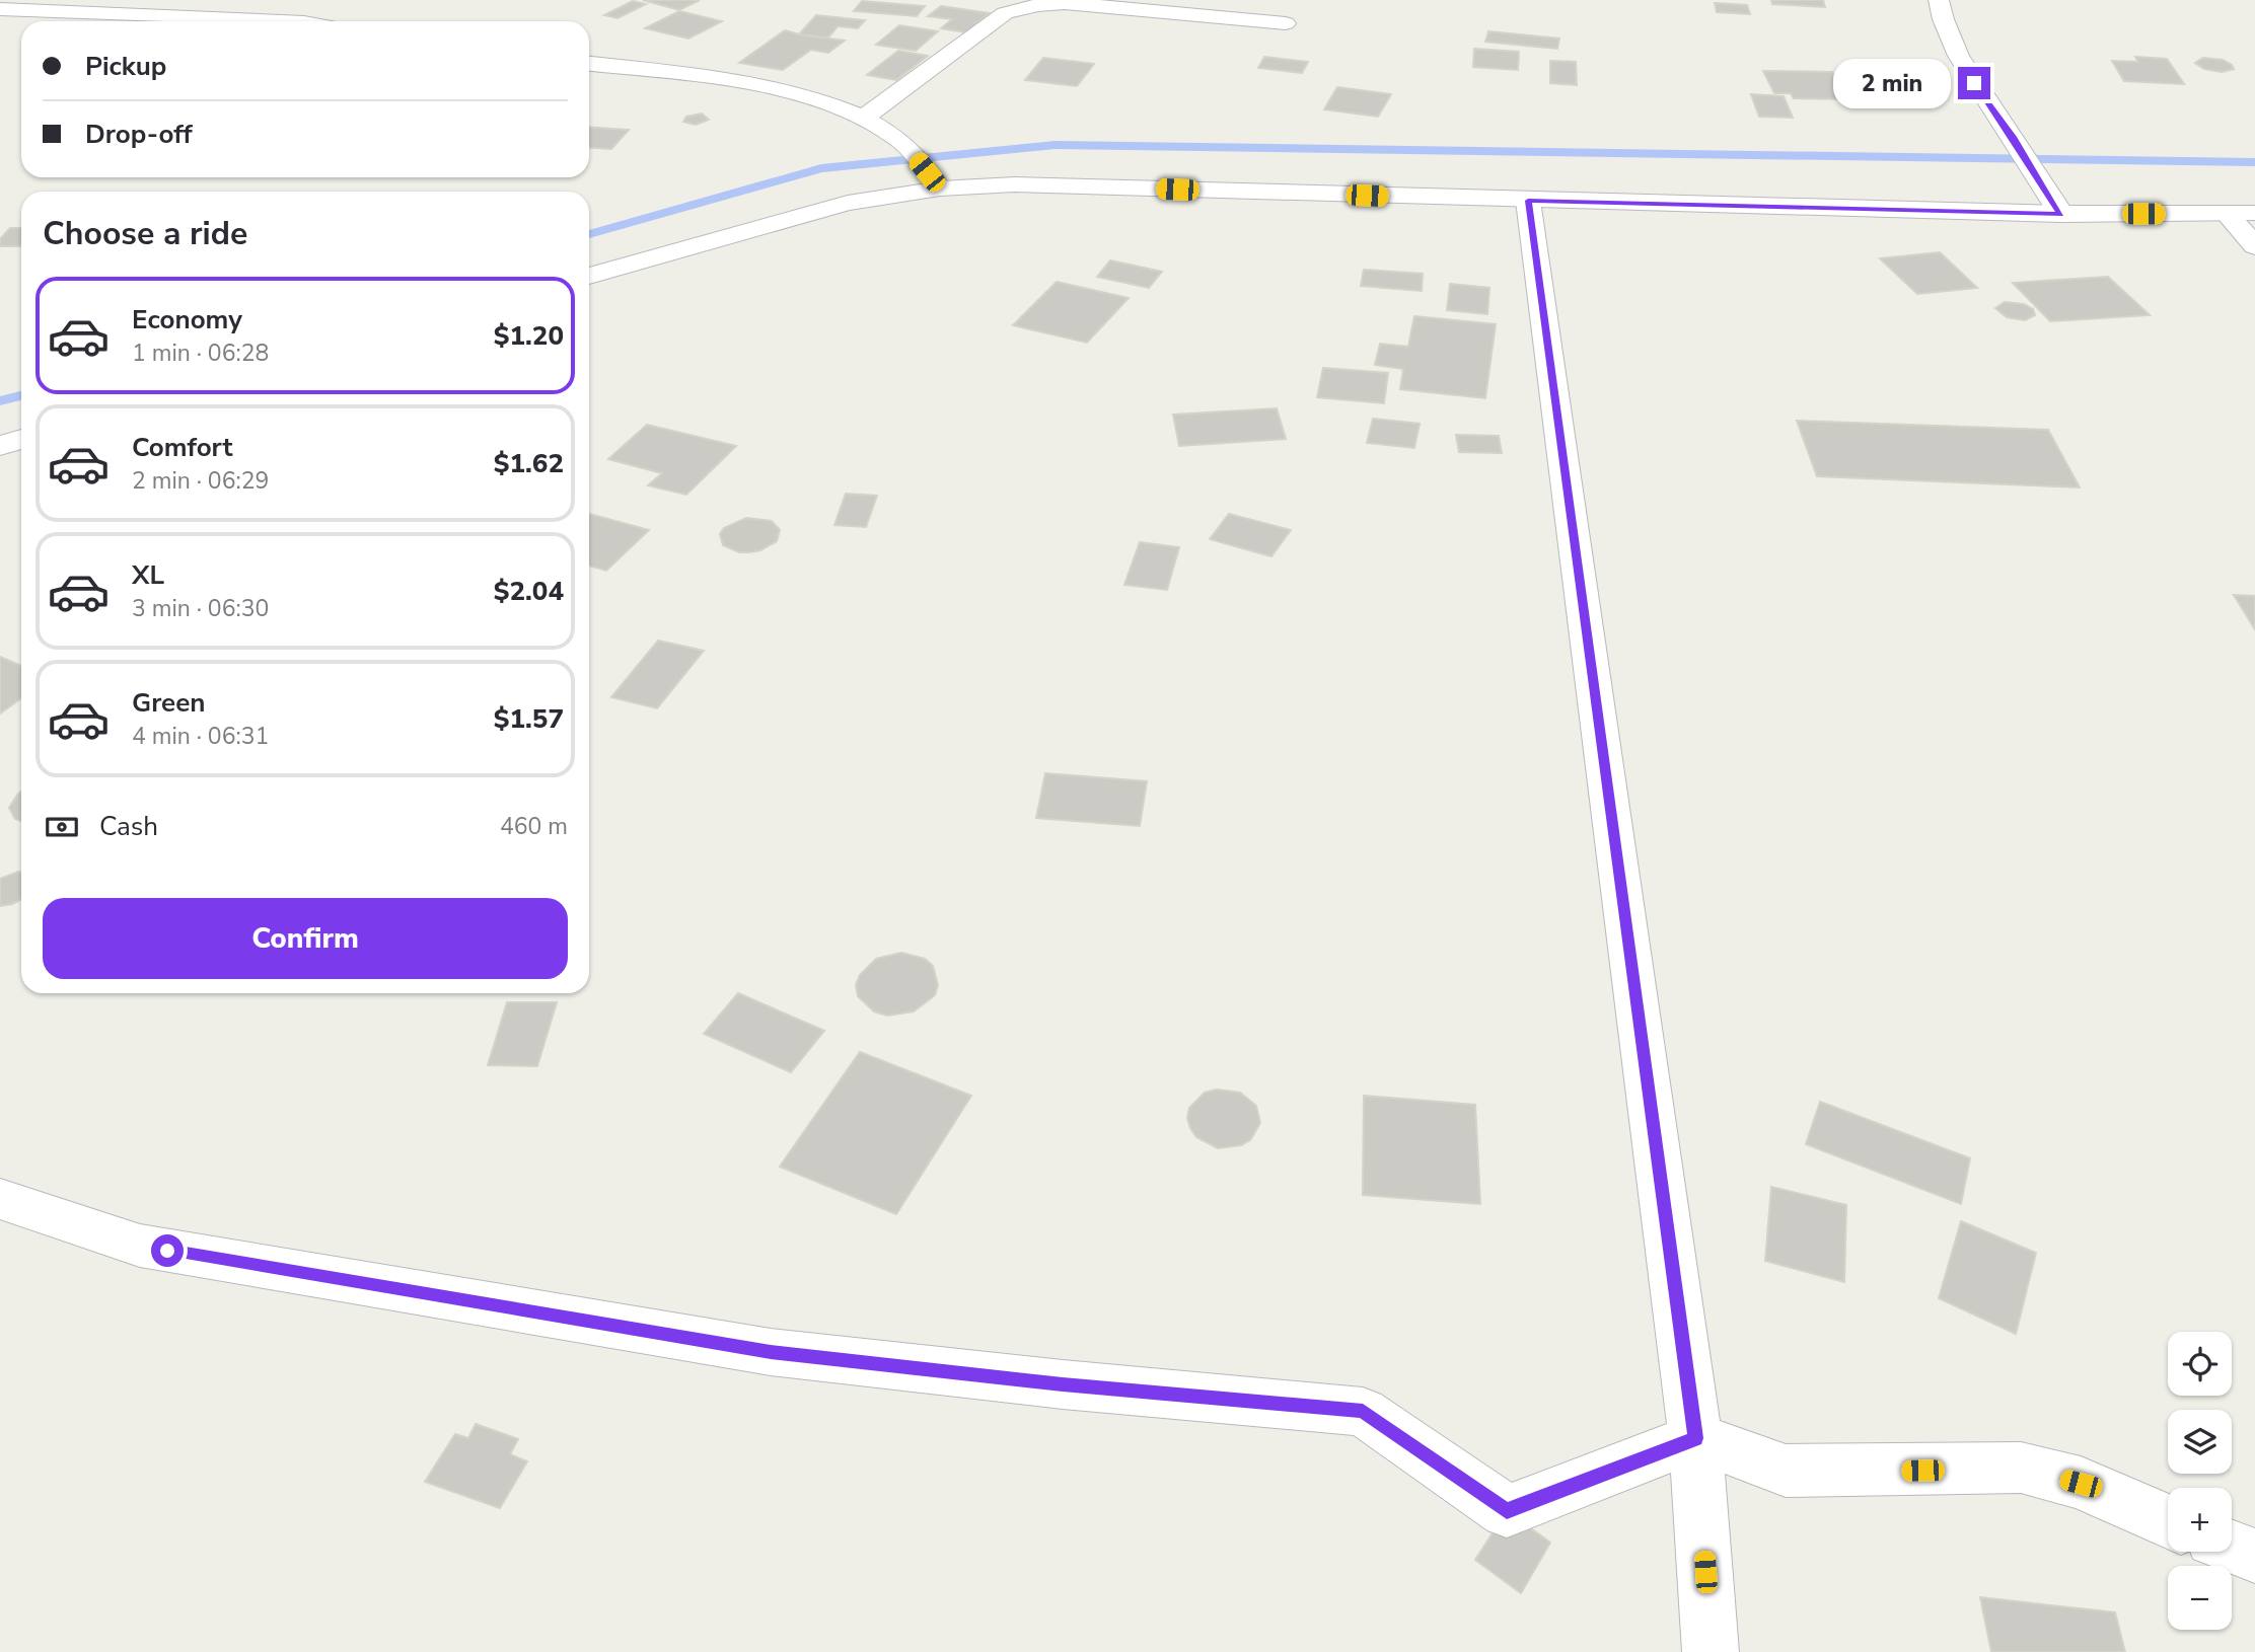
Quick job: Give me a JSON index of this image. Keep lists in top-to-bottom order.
{
  "page": {
    "banner": ["Pickup", "Drop-off"],
    "bubble": "2 min",
    "heading": "Choose a ride",
    "list": [
      {
        "name": "Economy",
        "note": "1 min · 06:28",
        "value": "$1.20"
      },
      {
        "name": "Comfort",
        "note": "2 min · 06:29",
        "value": "$1.62"
      },
      {
        "name": "XL",
        "note": "3 min · 06:30",
        "value": "$2.04"
      },
      {
        "name": "Green",
        "note": "4 min · 06:31",
        "value": "$1.57"
      }
    ],
    "pay": ["Cash", "460 m"],
    "buttons": "Confirm",
    "map_buttons": ["+", "−"]
  }
}
